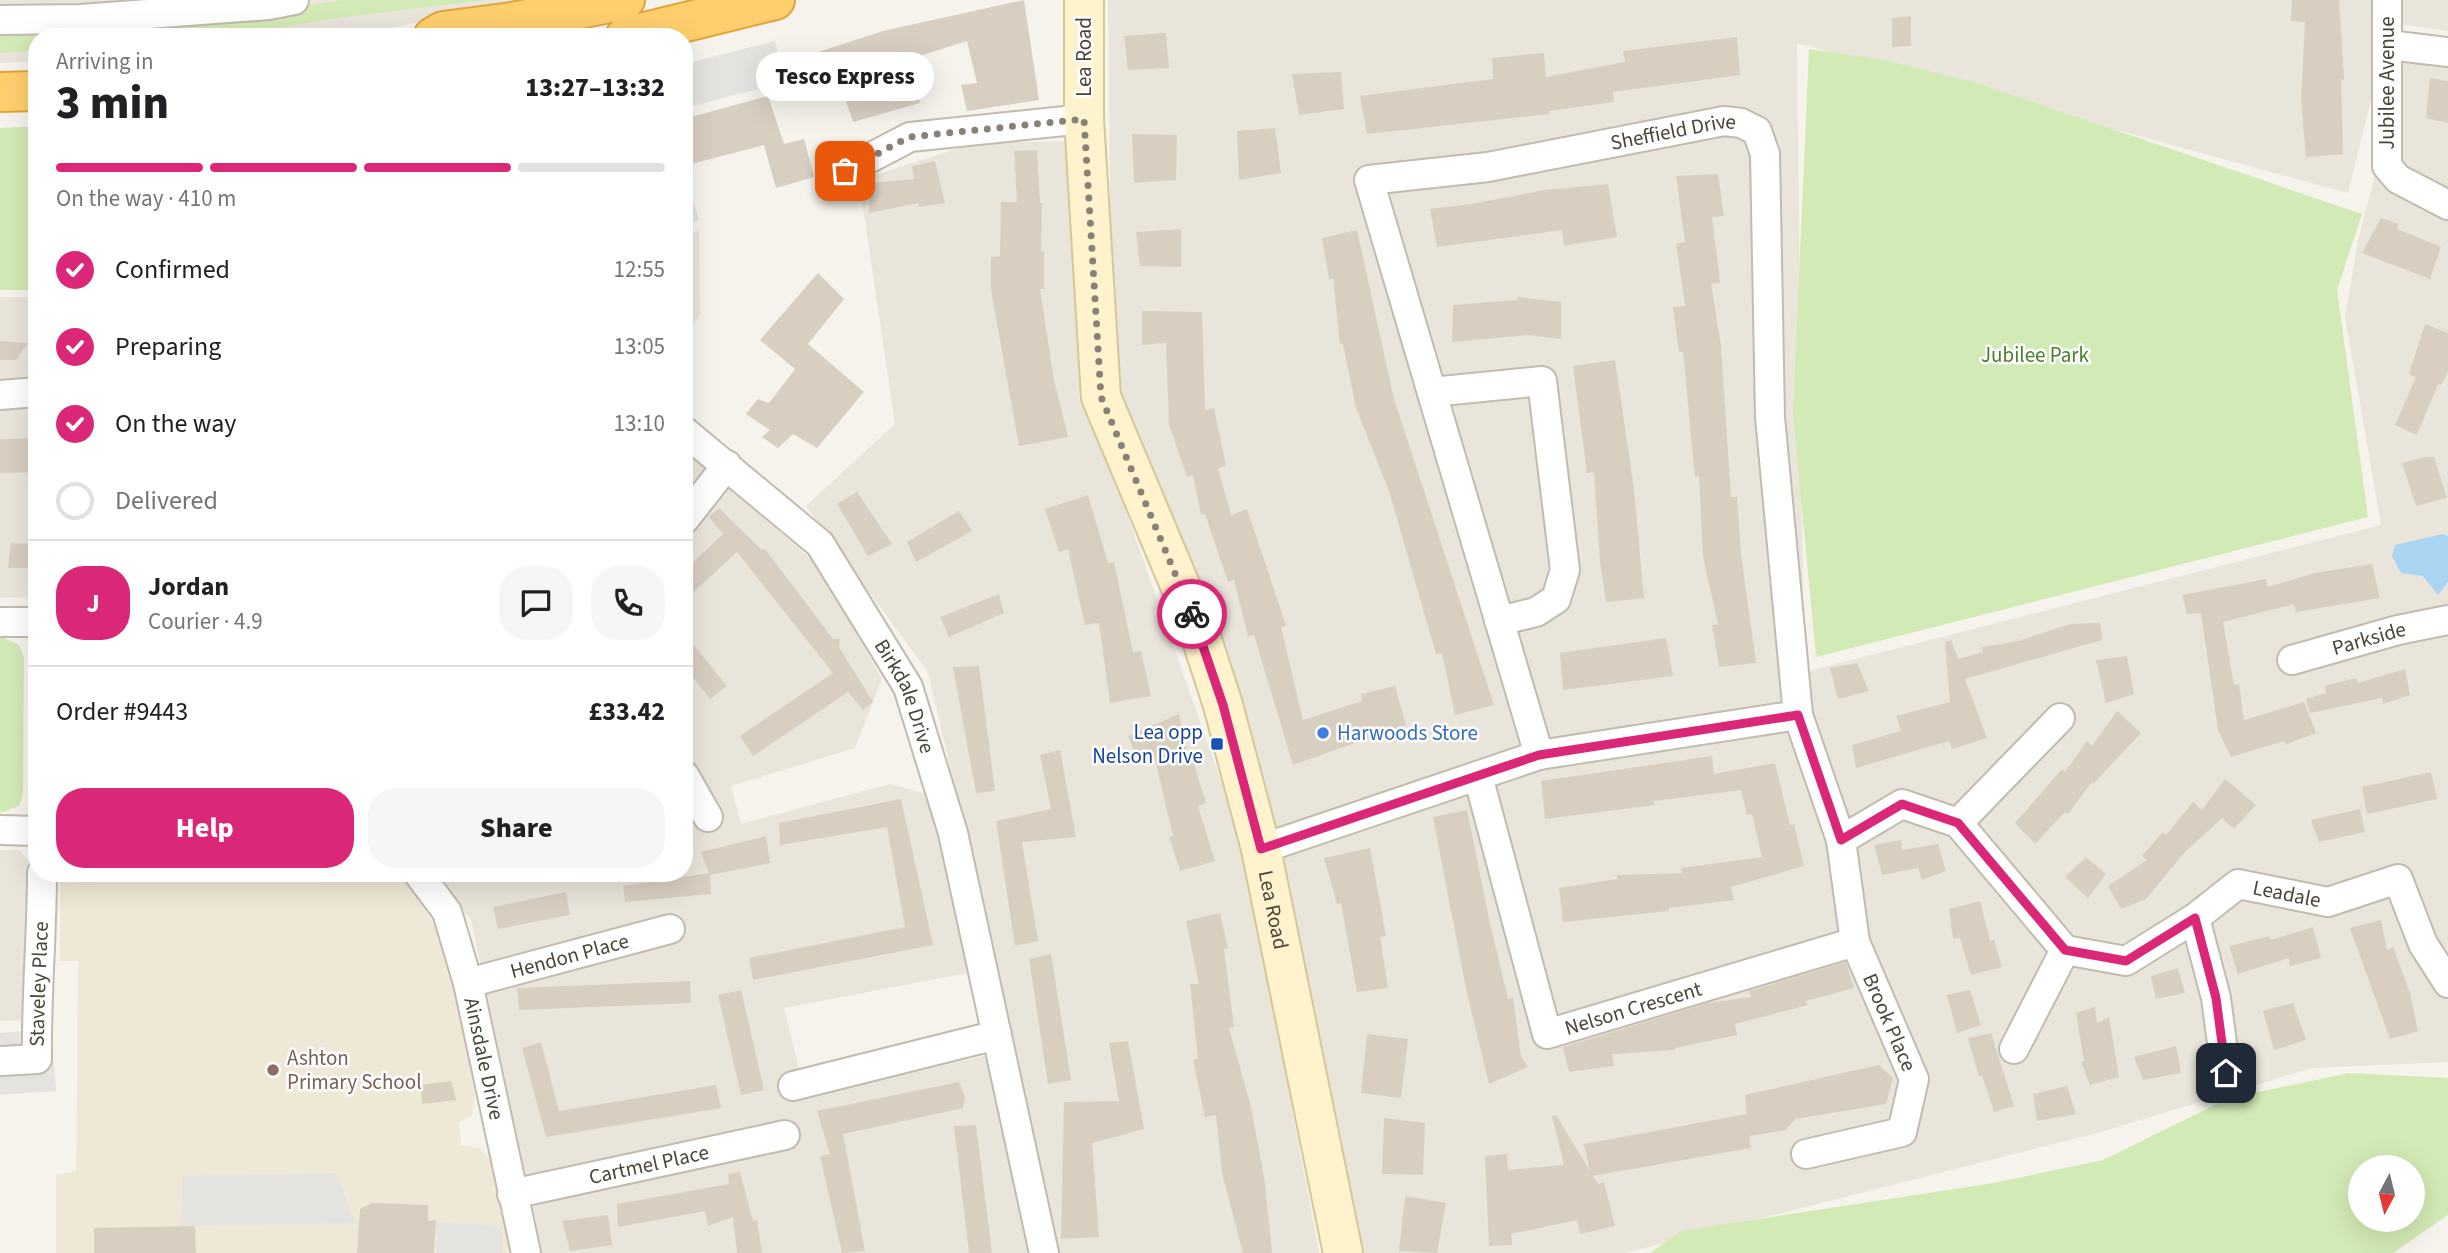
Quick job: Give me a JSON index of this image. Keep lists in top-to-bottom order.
{
  "streets": {
    "street": [
      "Lea Road",
      "Jubilee Avenue",
      "Sheffield Drive",
      "Parkside",
      "Birkdale Drive",
      "Leadale",
      "Hendon Place",
      "Staveley Place",
      "Nelson Crescent",
      "Brook Place",
      "Ainsdale Drive",
      "Cartmel Place"
    ]
  },
  "crossings": [
    ["Sheffield Drive", "Nelson Crescent"],
    ["Sheffield Drive", "Brook Place"],
    ["Hendon Place", "Ainsdale Drive"],
    ["Nelson Crescent", "Brook Place"],
    ["Ainsdale Drive", "Cartmel Place"]
  ],
  "parks": ["Jubilee Park"],
  "places": {
    "other": ["Tesco Express", "Harwoods Store", "Ashton Primary School"],
    "transit": ["Lea opp Nelson Drive"]
  },
  "north": "bottom",
  "page": {
    "heading": ["3 min", "Arriving in", "13:27–13:32"],
    "panel": [
      "Jordan",
      "Courier · 4.9",
      "Order #9443",
      "£33.42"
    ],
    "bubble": "Tesco Express",
    "bar": "On the way · 410 m",
    "list": [
      ["Confirmed", "12:55"],
      ["Preparing", "13:05"],
      ["On the way", "13:10"],
      "Delivered"
    ],
    "round": "J",
    "buttons": ["Help", "Share"]
  }
}
